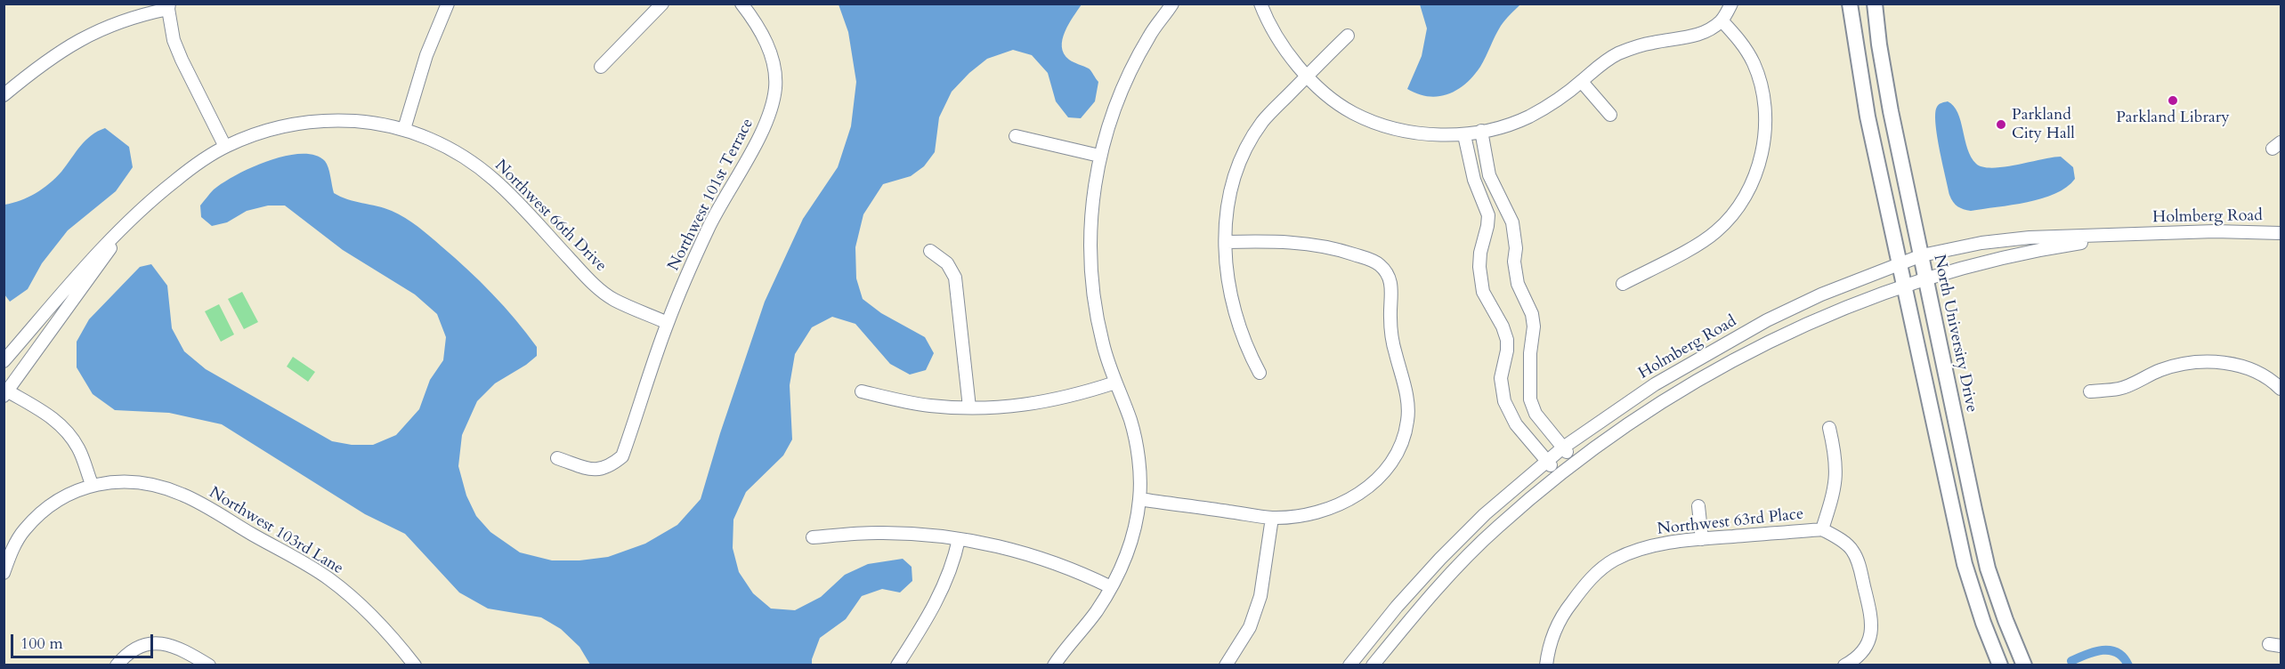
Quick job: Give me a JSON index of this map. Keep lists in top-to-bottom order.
{
  "streets": {
    "main road": ["North University Drive"],
    "street": [
      "Northwest 101st Terrace",
      "Northwest 66th Drive",
      "Holmberg Road",
      "Northwest 63rd Place",
      "Northwest 103rd Lane"
    ]
  },
  "crossings": [
    ["Northwest 101st Terrace", "Northwest 66th Drive"],
    ["Holmberg Road", "North University Drive"]
  ],
  "places": ["Parkland Library", "Parkland City Hall"],
  "scale_bar": "100 m"
}
